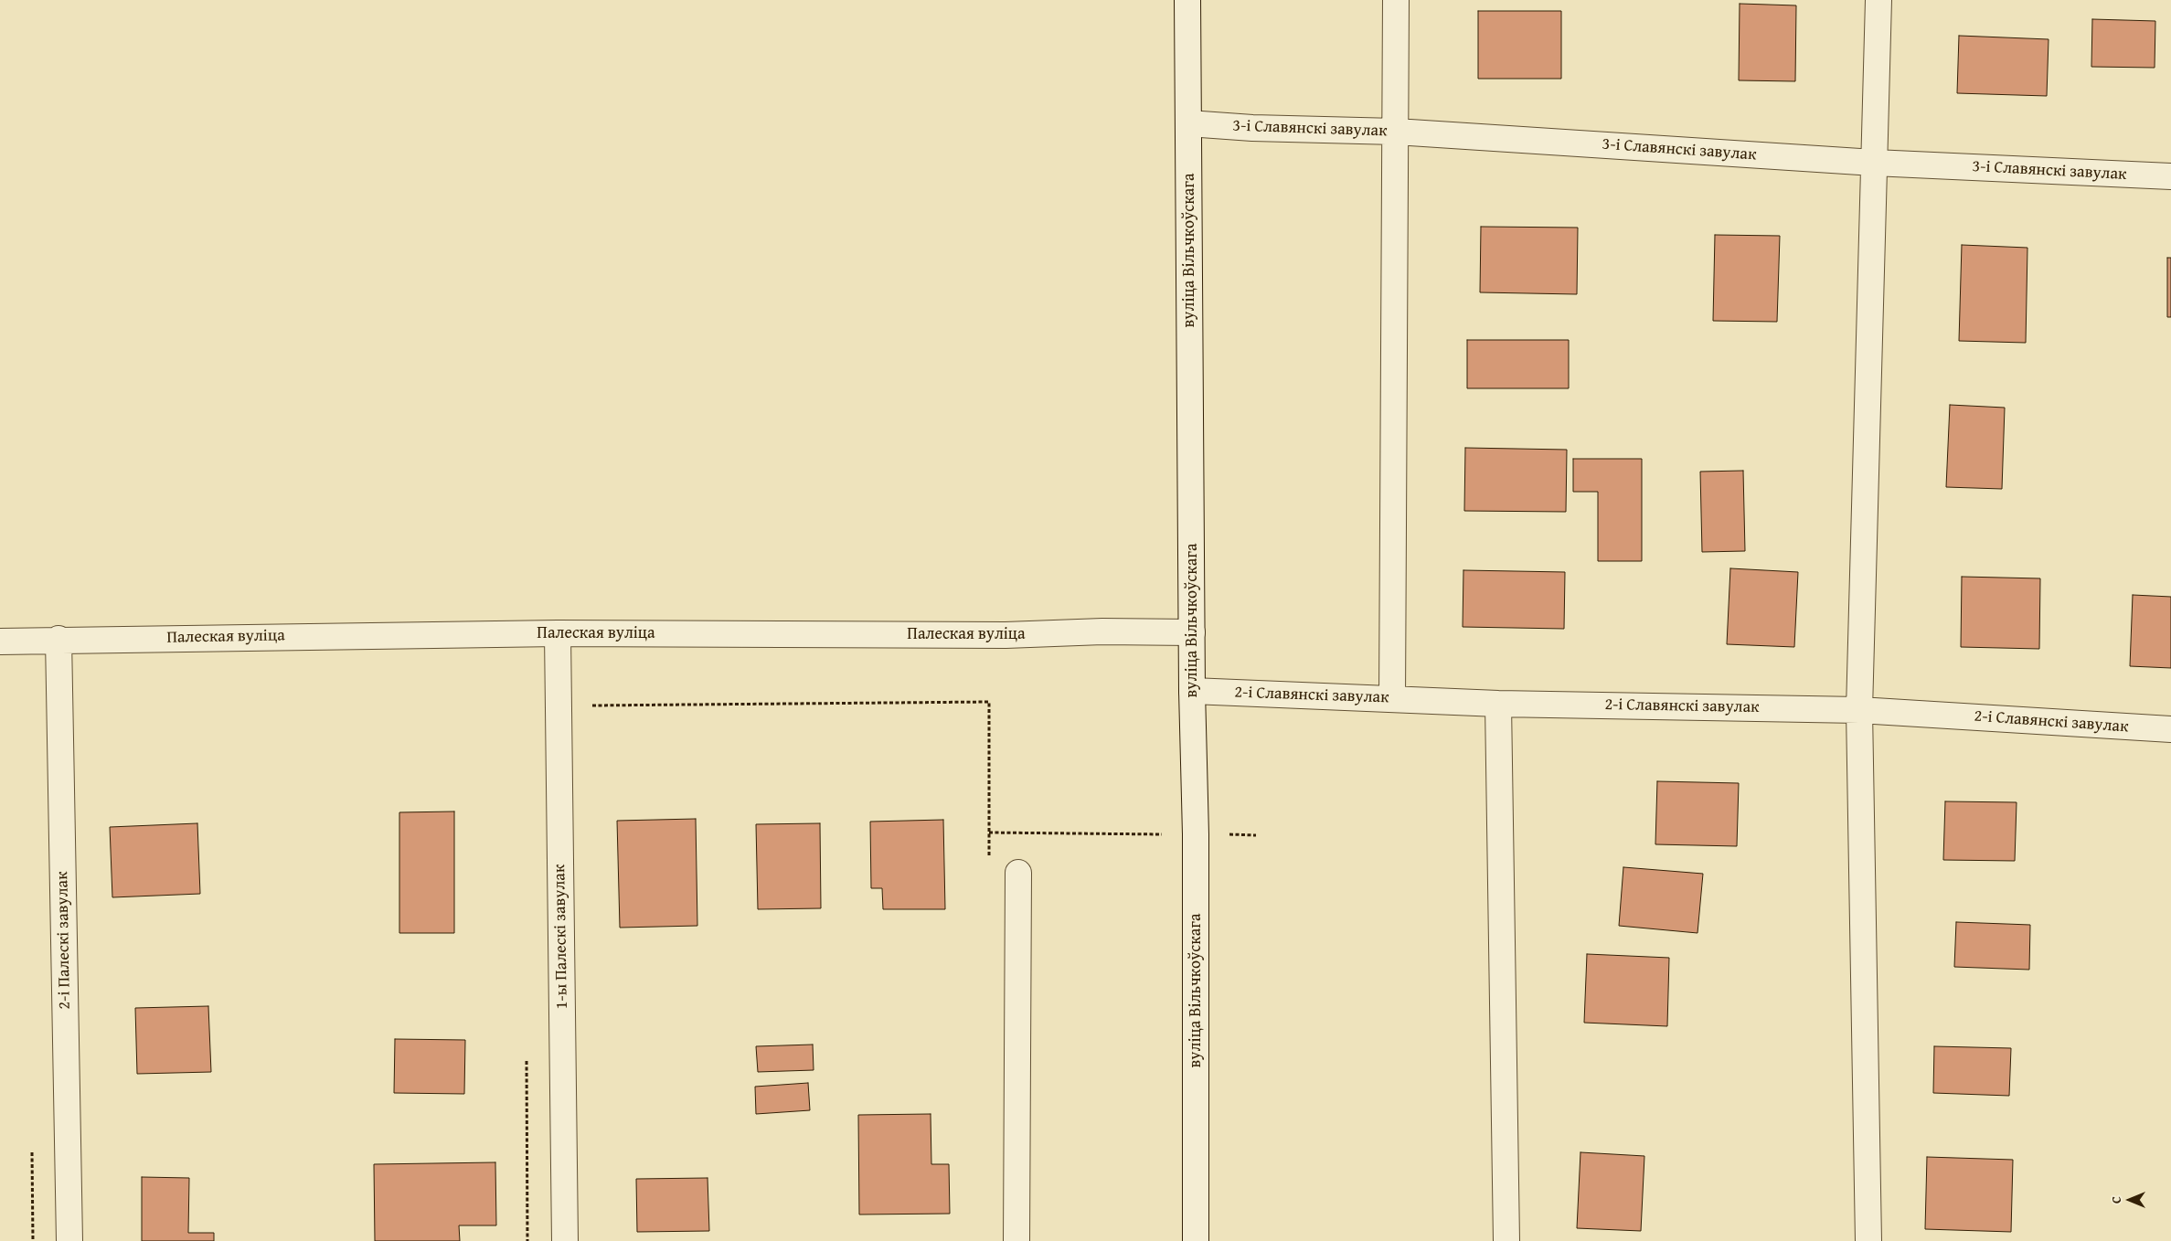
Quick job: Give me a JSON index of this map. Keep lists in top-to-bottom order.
{
  "streets": {
    "street": [
      "3-і Славянскі завулак",
      "вуліца Вільчкоўскага",
      "Палеская вуліца",
      "2-і Славянскі завулак",
      "1-ы Палескі завулак",
      "2-і Палескі завулак"
    ]
  },
  "crossings": [
    ["3-і Славянскі завулак", "вуліца Вільчкоўскага"],
    ["вуліца Вільчкоўскага", "Палеская вуліца"],
    ["вуліца Вільчкоўскага", "2-і Славянскі завулак"],
    ["Палеская вуліца", "1-ы Палескі завулак"],
    ["Палеская вуліца", "2-і Палескі завулак"]
  ],
  "north": "left"
}
